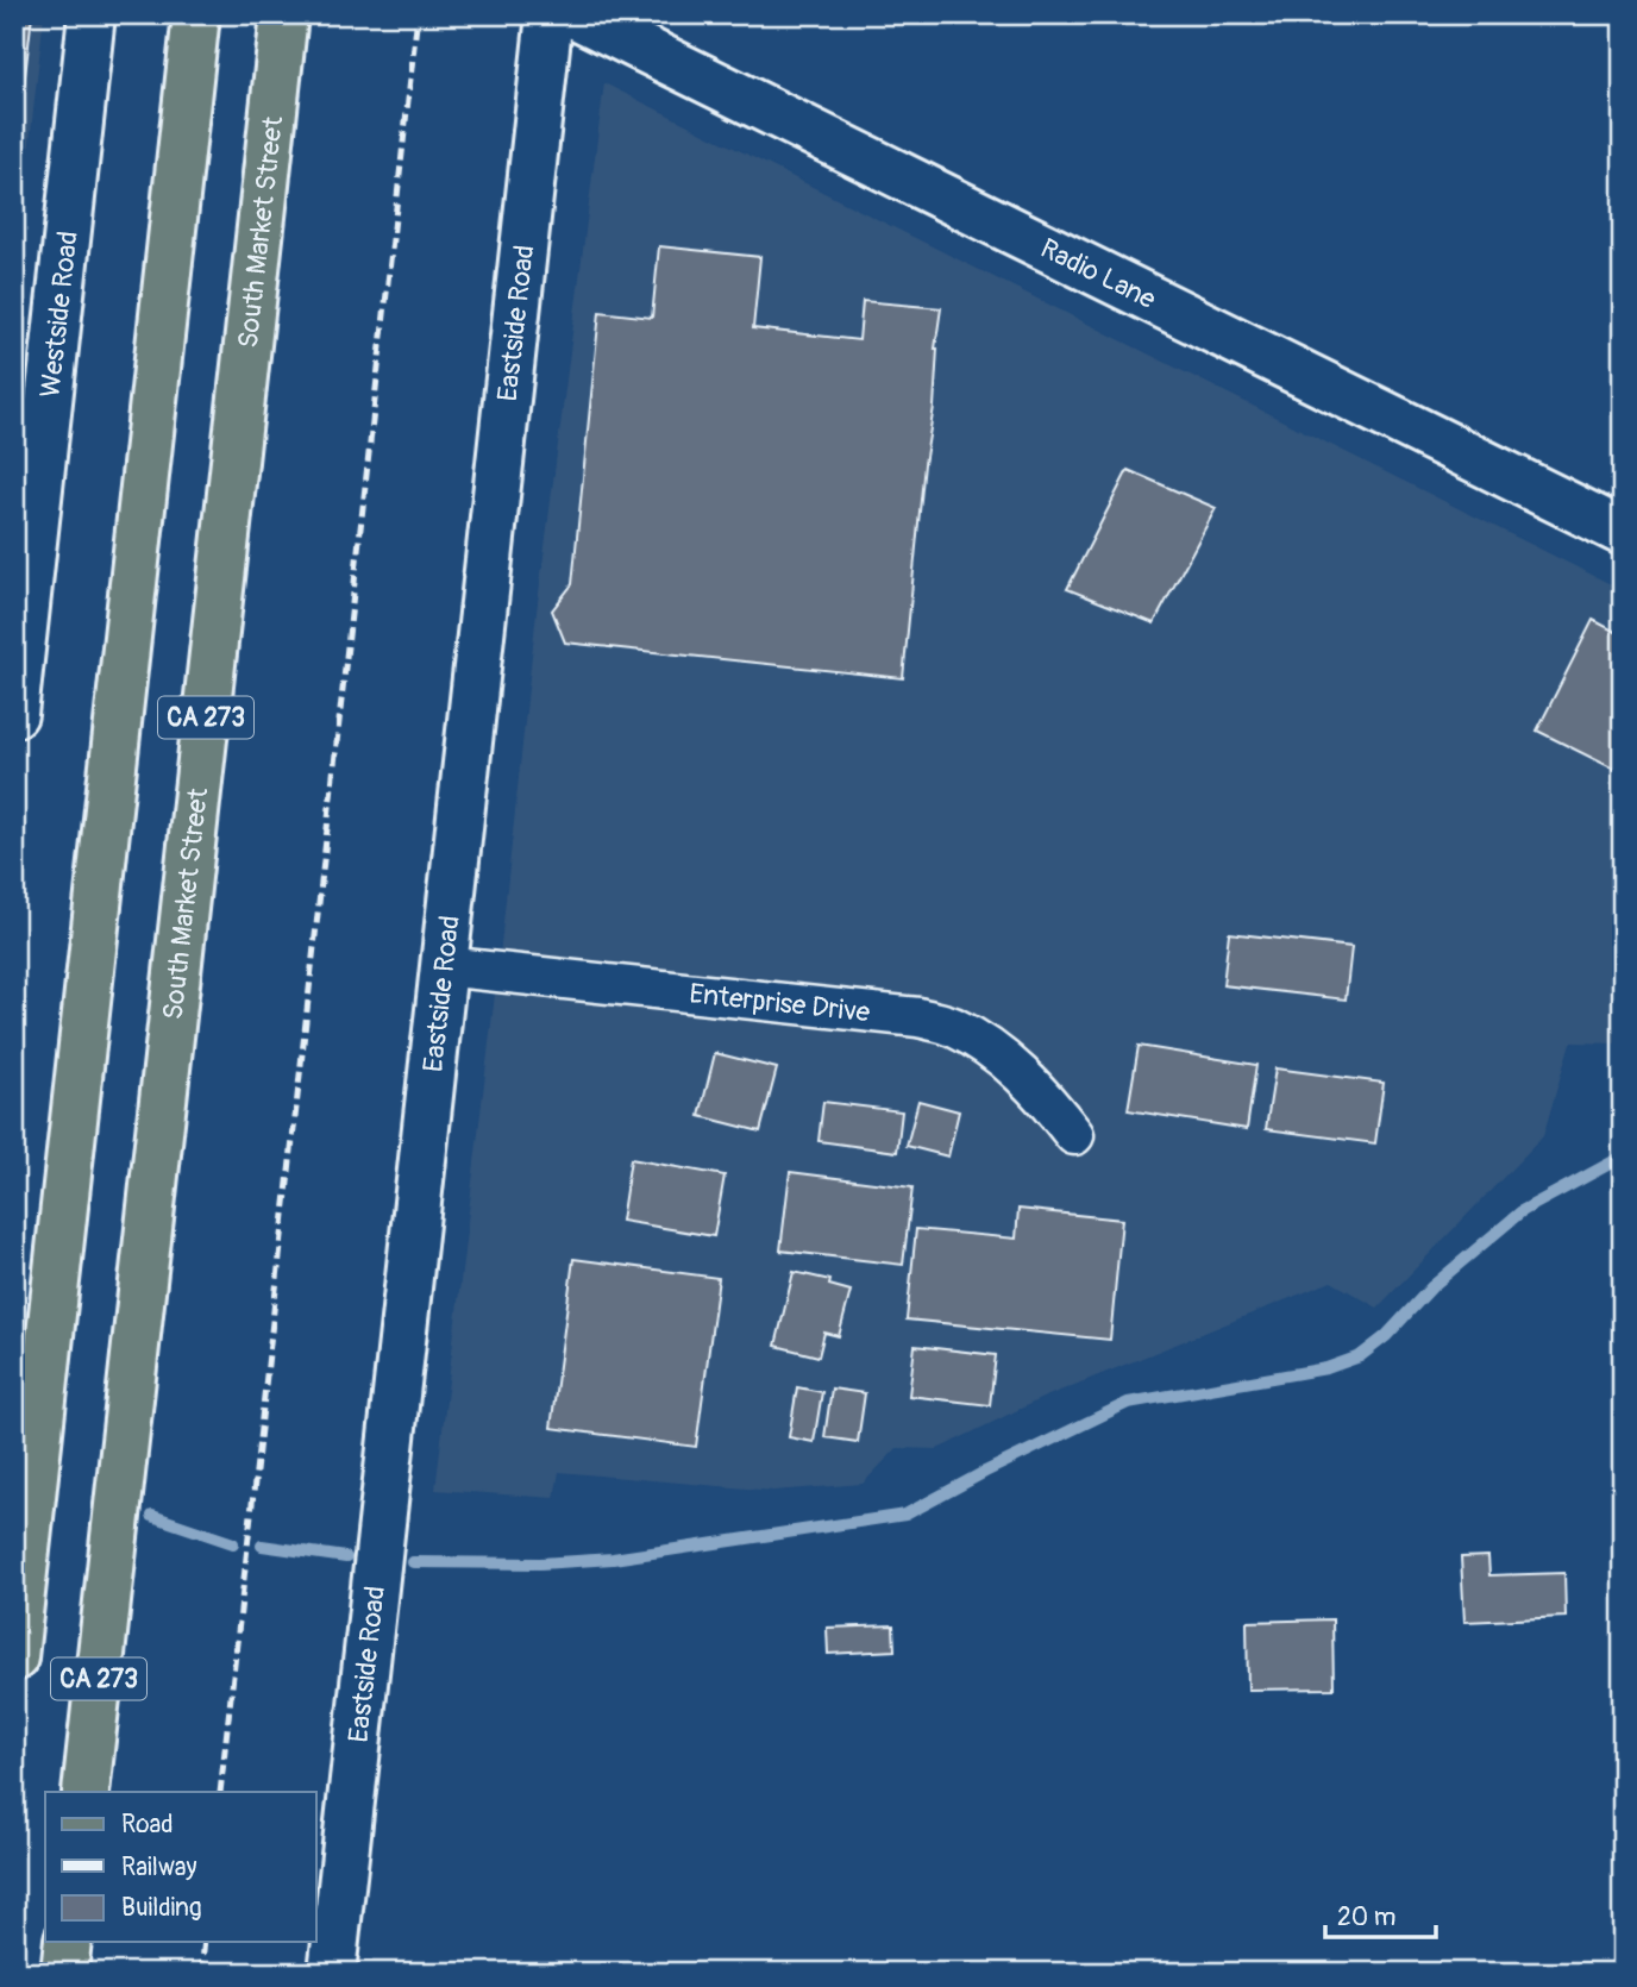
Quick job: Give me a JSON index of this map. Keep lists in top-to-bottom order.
{
  "streets": {
    "main road": ["South Market Street", "CA 273"],
    "street": [
      "Radio Lane",
      "Westside Road",
      "Eastside Road",
      "Enterprise Drive"
    ]
  },
  "crossings": [
    ["Eastside Road", "Enterprise Drive"]
  ],
  "legend": ["Road", "Railway", "Building"],
  "scale_bar": "20 m"
}
